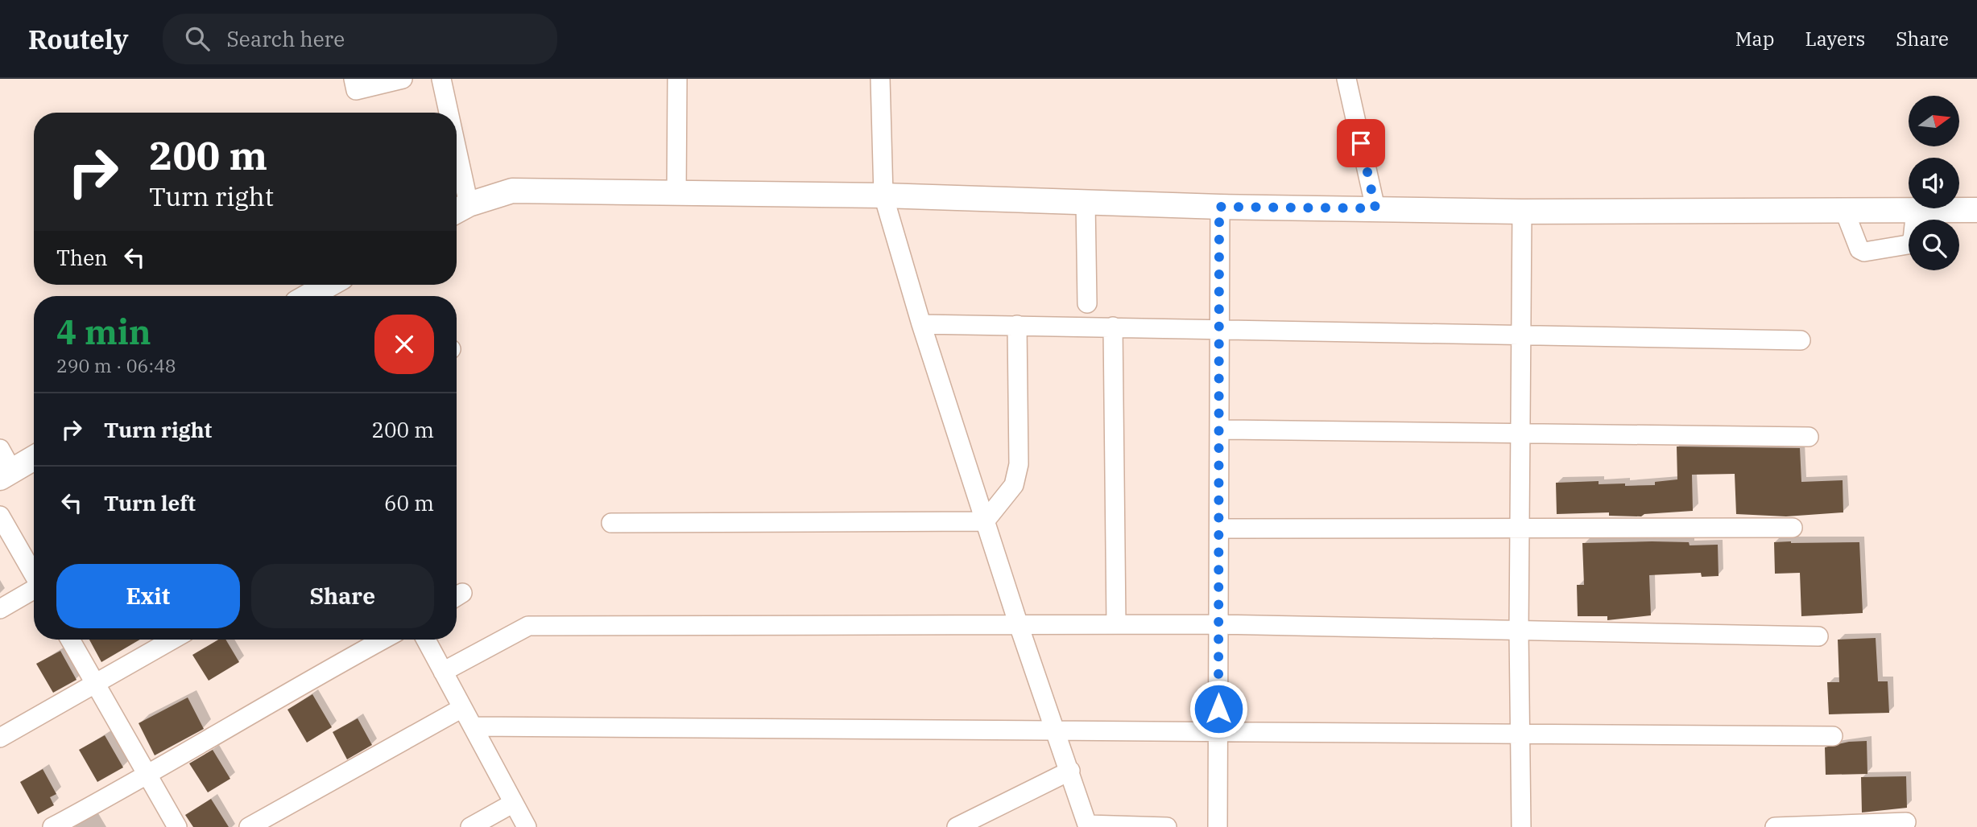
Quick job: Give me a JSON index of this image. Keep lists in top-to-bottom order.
{
  "north": "right",
  "page": {
    "header": "Routely",
    "search": "Search here",
    "nav": ["Map", "Layers", "Share"],
    "turn": ["200 m", "Turn right"],
    "then": "Then",
    "heading": ["4 min", "290 m · 06:48"],
    "list": [
      {
        "name": "Turn right",
        "value": "200 m"
      },
      {
        "name": "Turn left",
        "value": "60 m"
      }
    ],
    "buttons": ["Exit", "Share"]
  }
}
